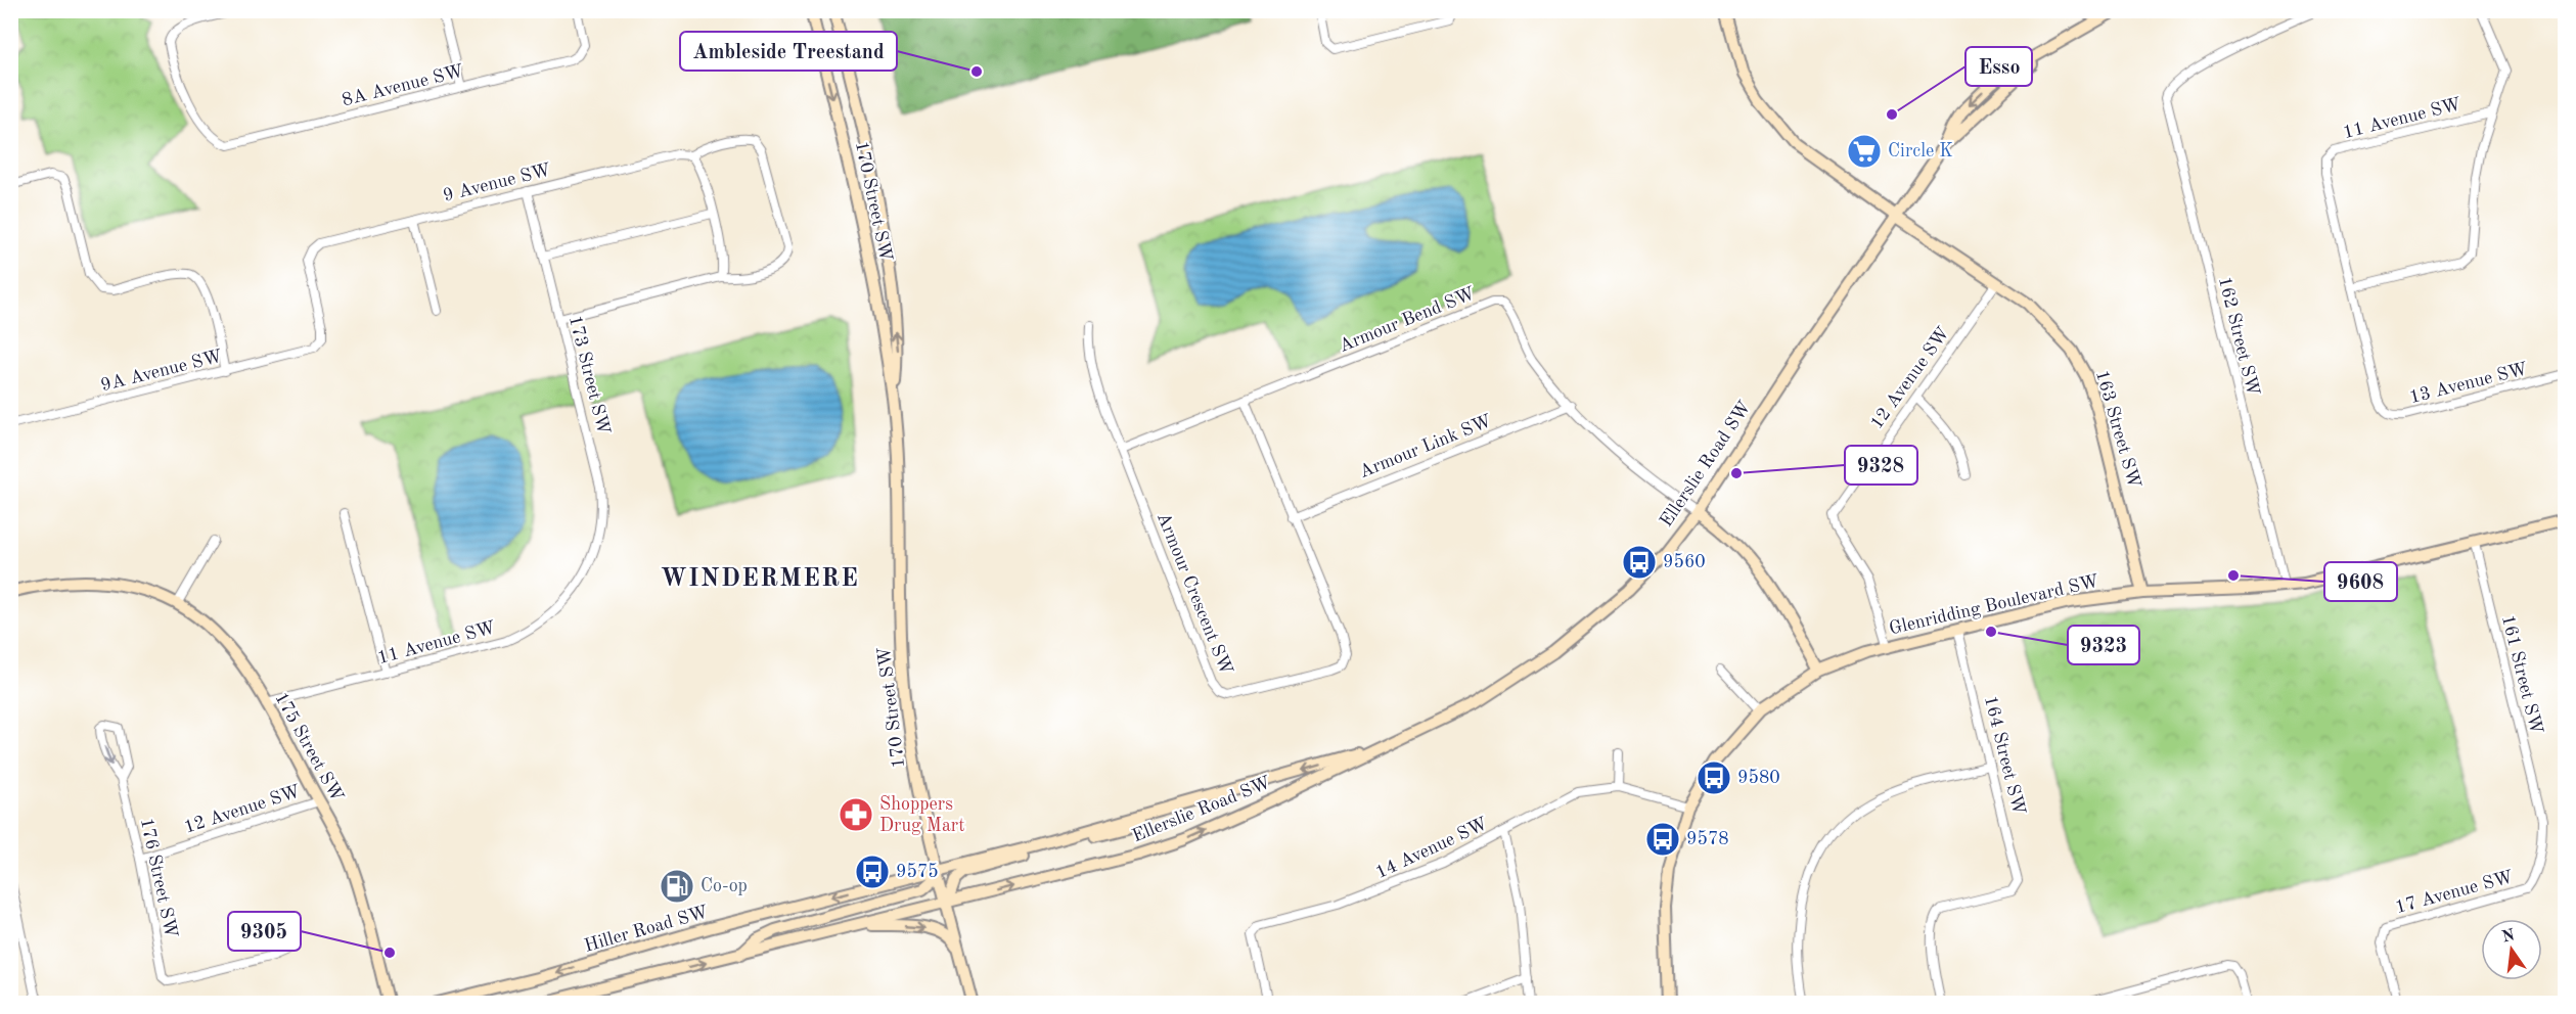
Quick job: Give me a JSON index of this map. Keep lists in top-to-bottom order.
{
  "streets": {
    "main road": [
      "170 Street SW",
      "163 Street SW",
      "Ellerslie Road SW",
      "Glenridding Boulevard SW",
      "175 Street SW",
      "Hiller Road SW"
    ],
    "street": [
      "8A Avenue SW",
      "11 Avenue SW",
      "9 Avenue SW",
      "Armour Bend SW",
      "162 Street SW",
      "9A Avenue SW",
      "173 Street SW",
      "12 Avenue SW",
      "13 Avenue SW",
      "Armour Link SW",
      "Armour Crescent SW",
      "161 Street SW",
      "164 Street SW",
      "14 Avenue SW",
      "176 Street SW",
      "17 Avenue SW"
    ]
  },
  "crossings": [
    ["11 Avenue SW", "173 Street SW"],
    ["11 Avenue SW", "13 Avenue SW"],
    ["11 Avenue SW", "175 Street SW"],
    ["9 Avenue SW", "9A Avenue SW"],
    ["9 Avenue SW", "173 Street SW"],
    ["170 Street SW", "Ellerslie Road SW"],
    ["170 Street SW", "Hiller Road SW"],
    ["Armour Bend SW", "Armour Link SW"],
    ["Armour Bend SW", "Ellerslie Road SW"],
    ["Armour Bend SW", "Armour Crescent SW"],
    ["162 Street SW", "Glenridding Boulevard SW"],
    ["12 Avenue SW", "163 Street SW"],
    ["12 Avenue SW", "Glenridding Boulevard SW"],
    ["12 Avenue SW", "175 Street SW"],
    ["12 Avenue SW", "176 Street SW"],
    ["163 Street SW", "Ellerslie Road SW"],
    ["163 Street SW", "Glenridding Boulevard SW"],
    ["Armour Link SW", "Armour Crescent SW"],
    ["Ellerslie Road SW", "Hiller Road SW"],
    ["Glenridding Boulevard SW", "161 Street SW"],
    ["Glenridding Boulevard SW", "164 Street SW"],
    ["Glenridding Boulevard SW", "14 Avenue SW"],
    ["161 Street SW", "17 Avenue SW"]
  ],
  "districts": ["WINDERMERE"],
  "places": {
    "other": [
      "Ambleside Treestand",
      "Esso",
      "9328",
      "9608",
      "9323",
      "9305"
    ],
    "supermarket": ["Circle K"],
    "bus stop": [
      "9560",
      "9580",
      "9578",
      "9575"
    ],
    "pharmacy": ["Shoppers Drug Mart"],
    "fuel station": ["Co-op"]
  },
  "north": "top"
}
